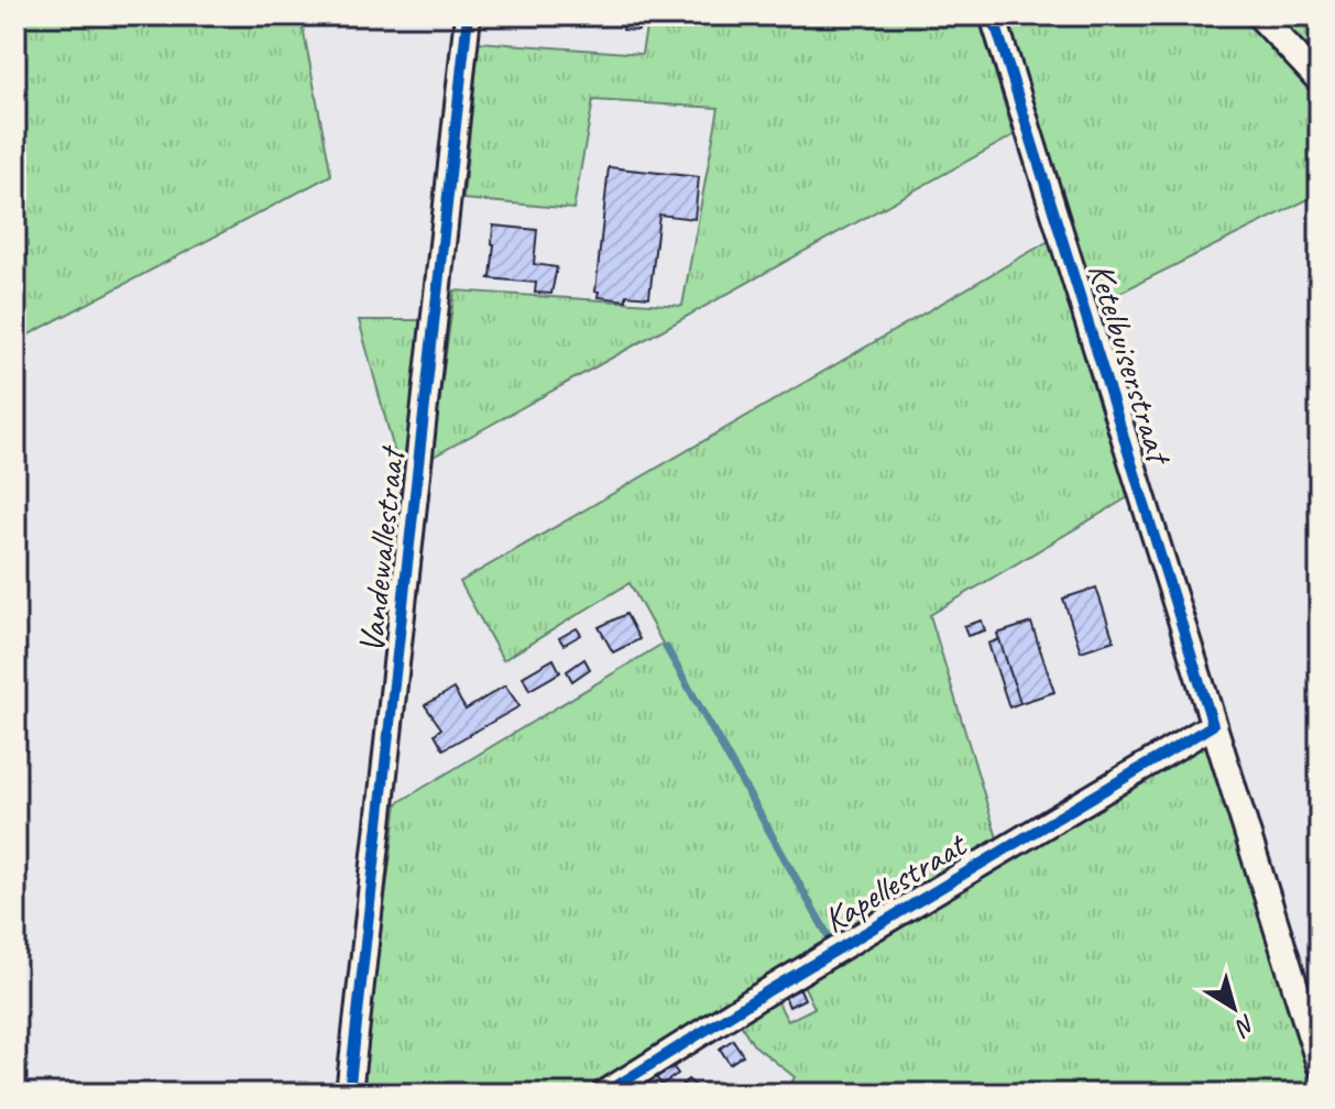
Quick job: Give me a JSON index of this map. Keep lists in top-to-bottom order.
{
  "streets": {
    "street": ["Ketelbuiserstraat", "Vandewallestraat", "Kapellestraat"]
  },
  "crossings": [
    ["Ketelbuiserstraat", "Kapellestraat"]
  ],
  "north": "bottom right"
}
